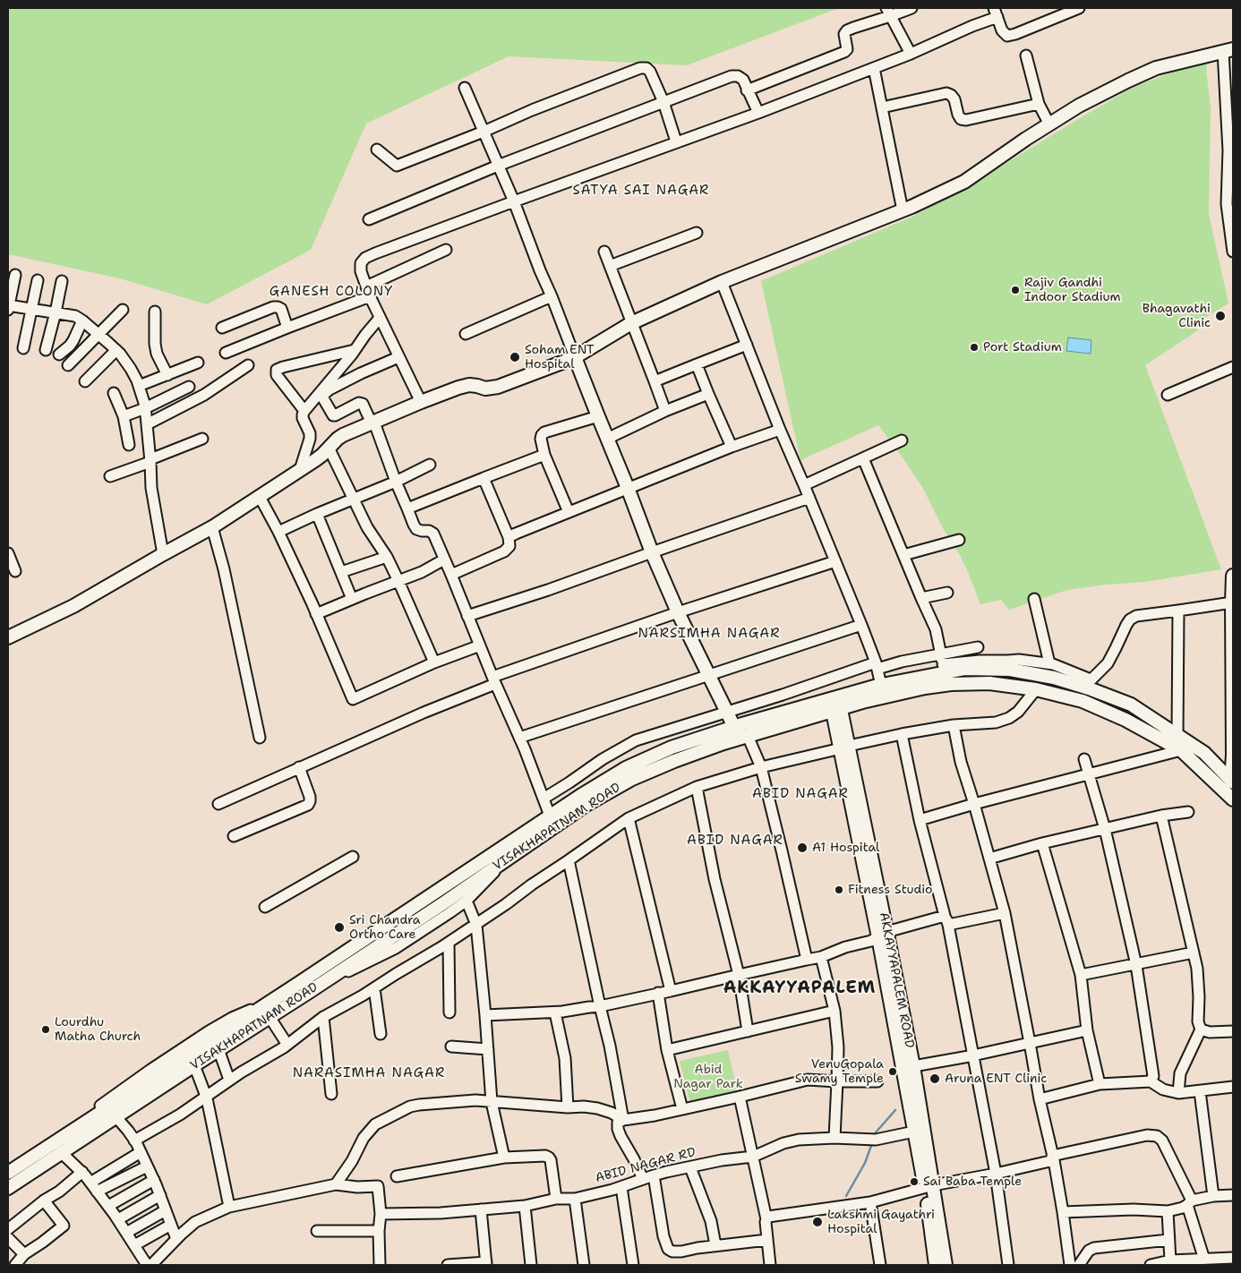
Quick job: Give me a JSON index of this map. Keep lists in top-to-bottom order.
{
  "streets": {
    "main road": ["VISAKHAPATNAM ROAD", "AKKAYYAPALEM ROAD"],
    "street": ["ABID NAGAR RD"]
  },
  "crossings": [
    ["VISAKHAPATNAM ROAD", "AKKAYYAPALEM ROAD"]
  ],
  "districts": [
    "SATYA SAI NAGAR",
    "GANESH COLONY",
    "NARSIMHA NAGAR",
    "ABID NAGAR",
    "ABID NAGAR",
    "AKKAYYAPALEM",
    "NARASIMHA NAGAR"
  ],
  "parks": ["Abid Nagar Park"],
  "places": [
    "Rajiv Gandhi Indoor Stadium",
    "Bhagavathi Clinic",
    "Port Stadium",
    "Soham ENT Hospital",
    "A1 Hospital",
    "Fitness Studio",
    "Sri Chandra Ortho Care",
    "Lourdhu Matha Church",
    "VenuGopala Swamy Temple",
    "Aruna ENT Clinic",
    "Sai Baba Temple",
    "Lakshmi Gayathri Hospital"
  ]
}
